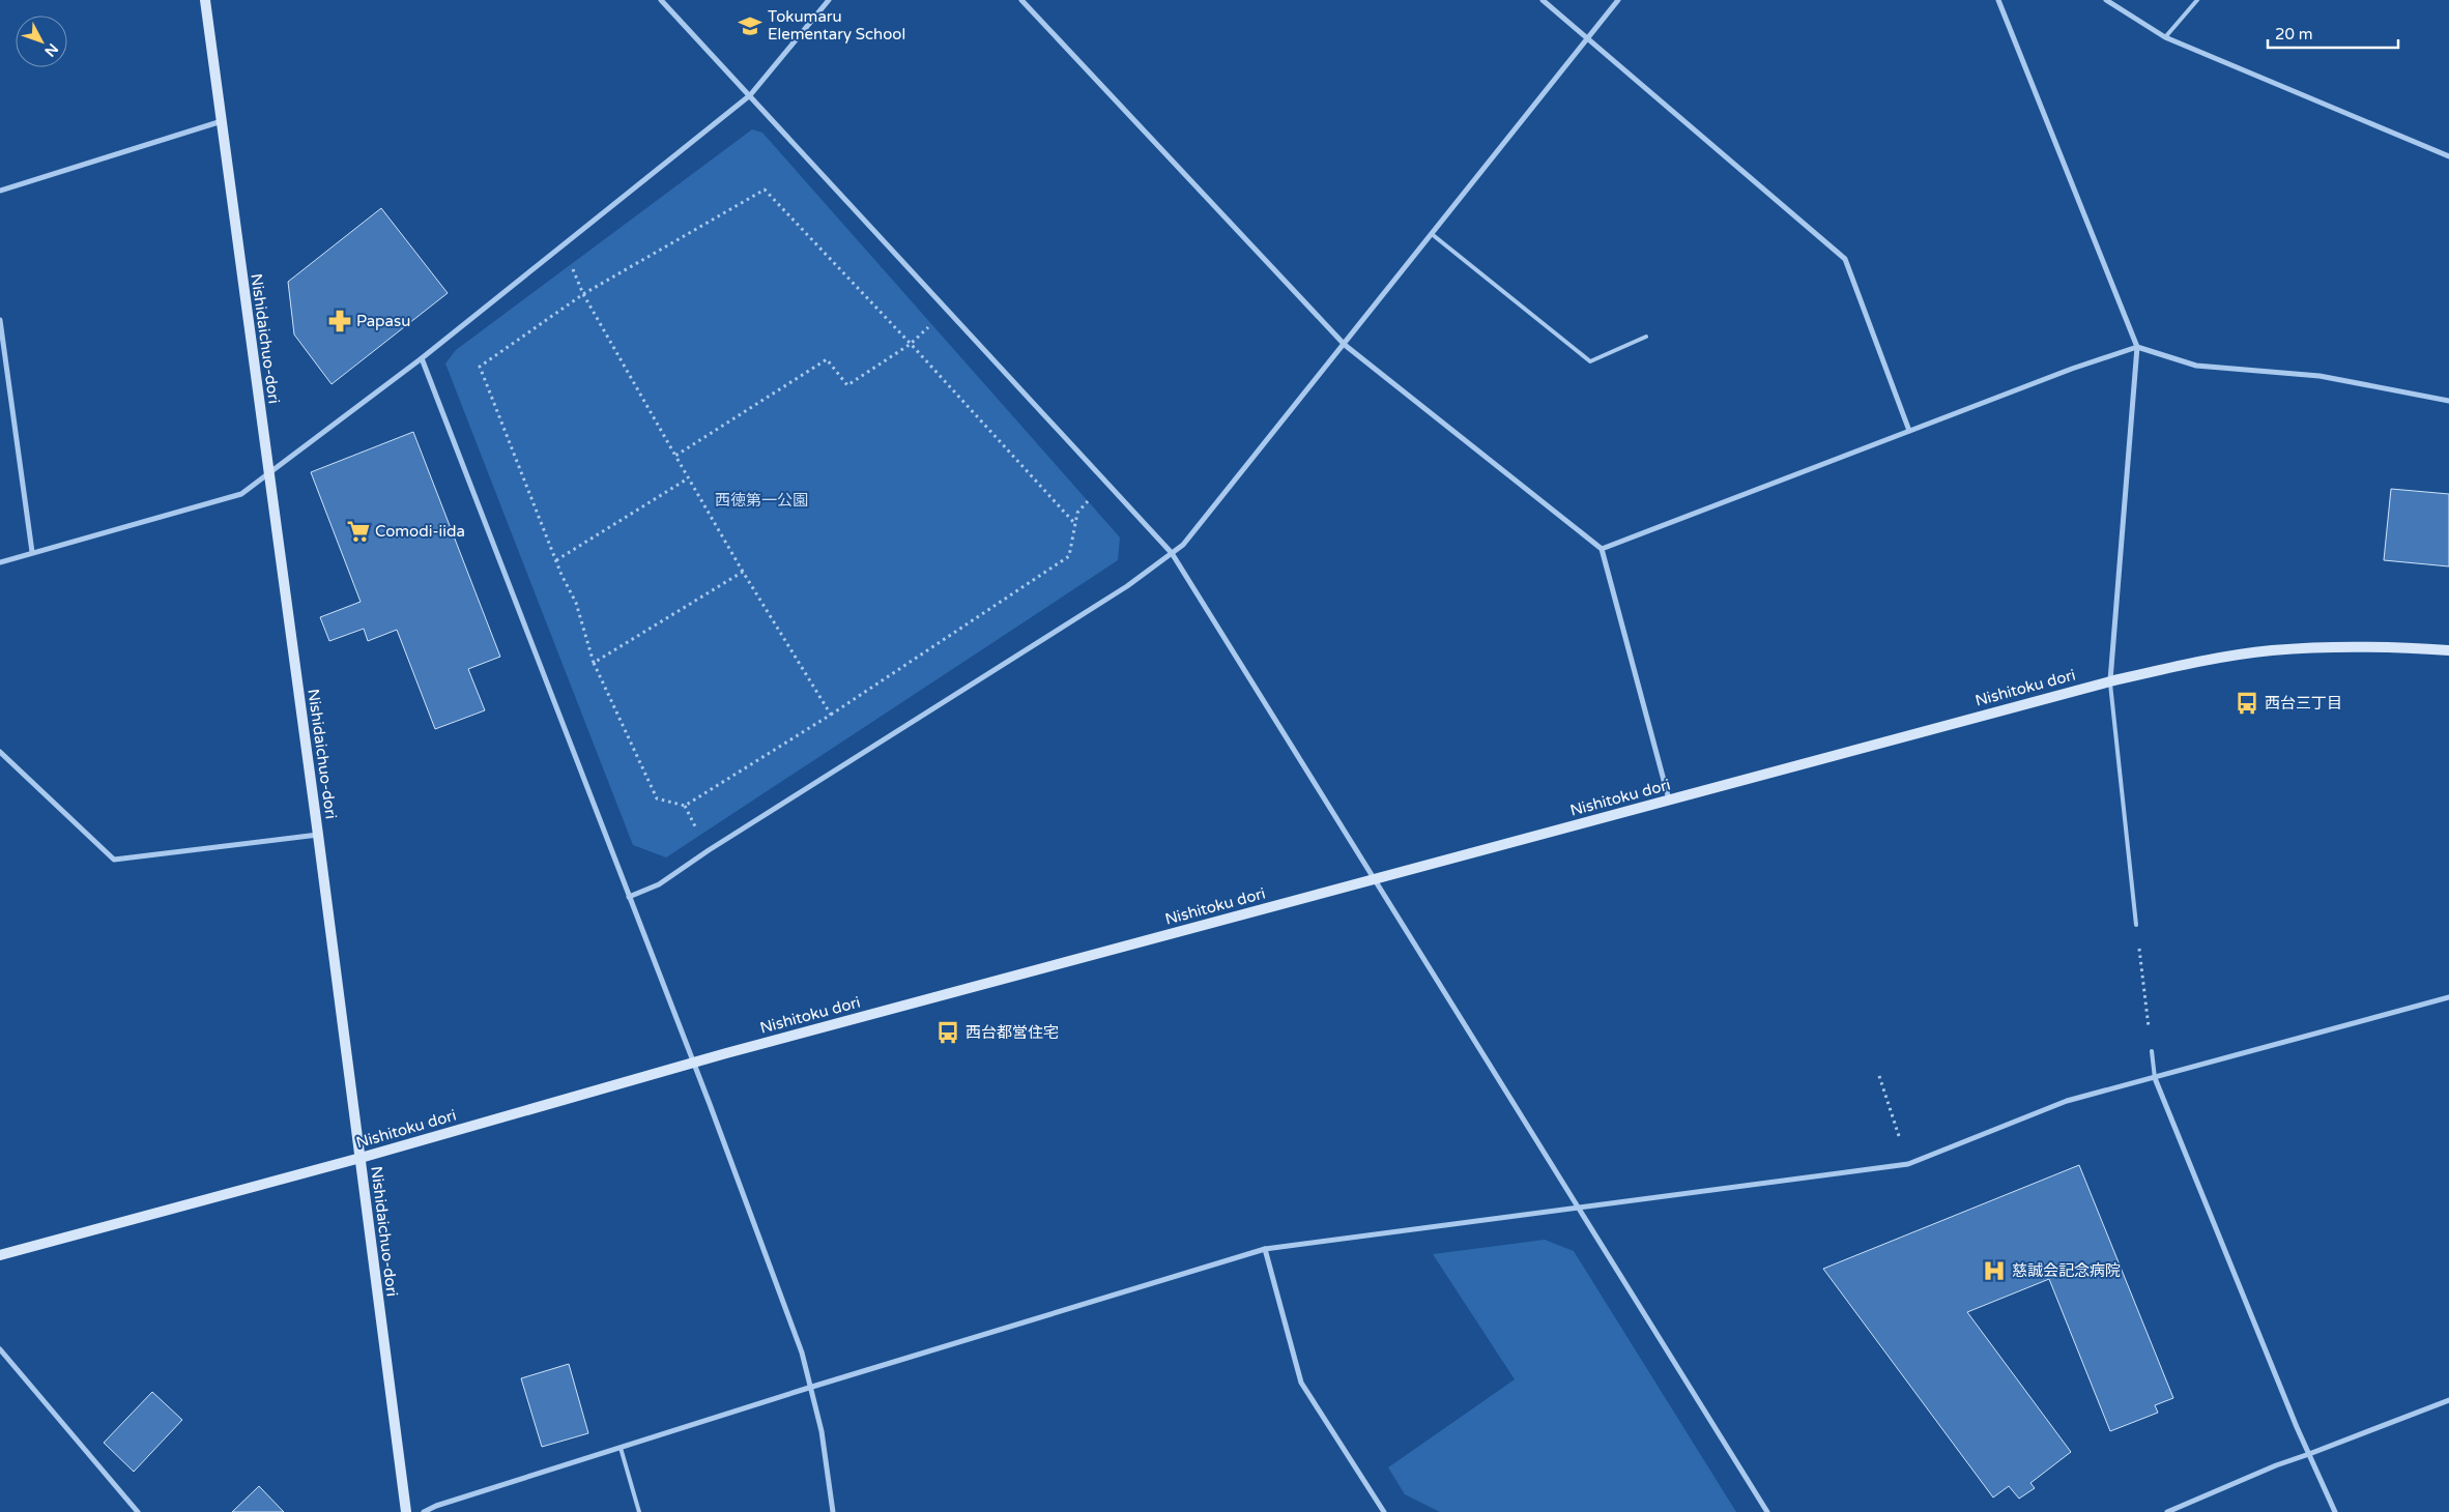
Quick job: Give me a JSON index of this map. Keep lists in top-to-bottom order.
{
  "streets": {
    "street": ["Nishidaichuo-dori", "Nishitoku dori"]
  },
  "crossings": [
    ["Nishidaichuo-dori", "Nishitoku dori"]
  ],
  "parks": ["西徳第一公園"],
  "places": {
    "school or university": ["Tokumaru Elementary School"],
    "pharmacy": ["Papasu"],
    "supermarket": ["Comodi-iida"],
    "bus stop": ["西台三丁目", "西台都営住宅"],
    "hospital": ["慈誠会記念病院"]
  },
  "scale_bar": "20 m",
  "north": "bottom right"
}
